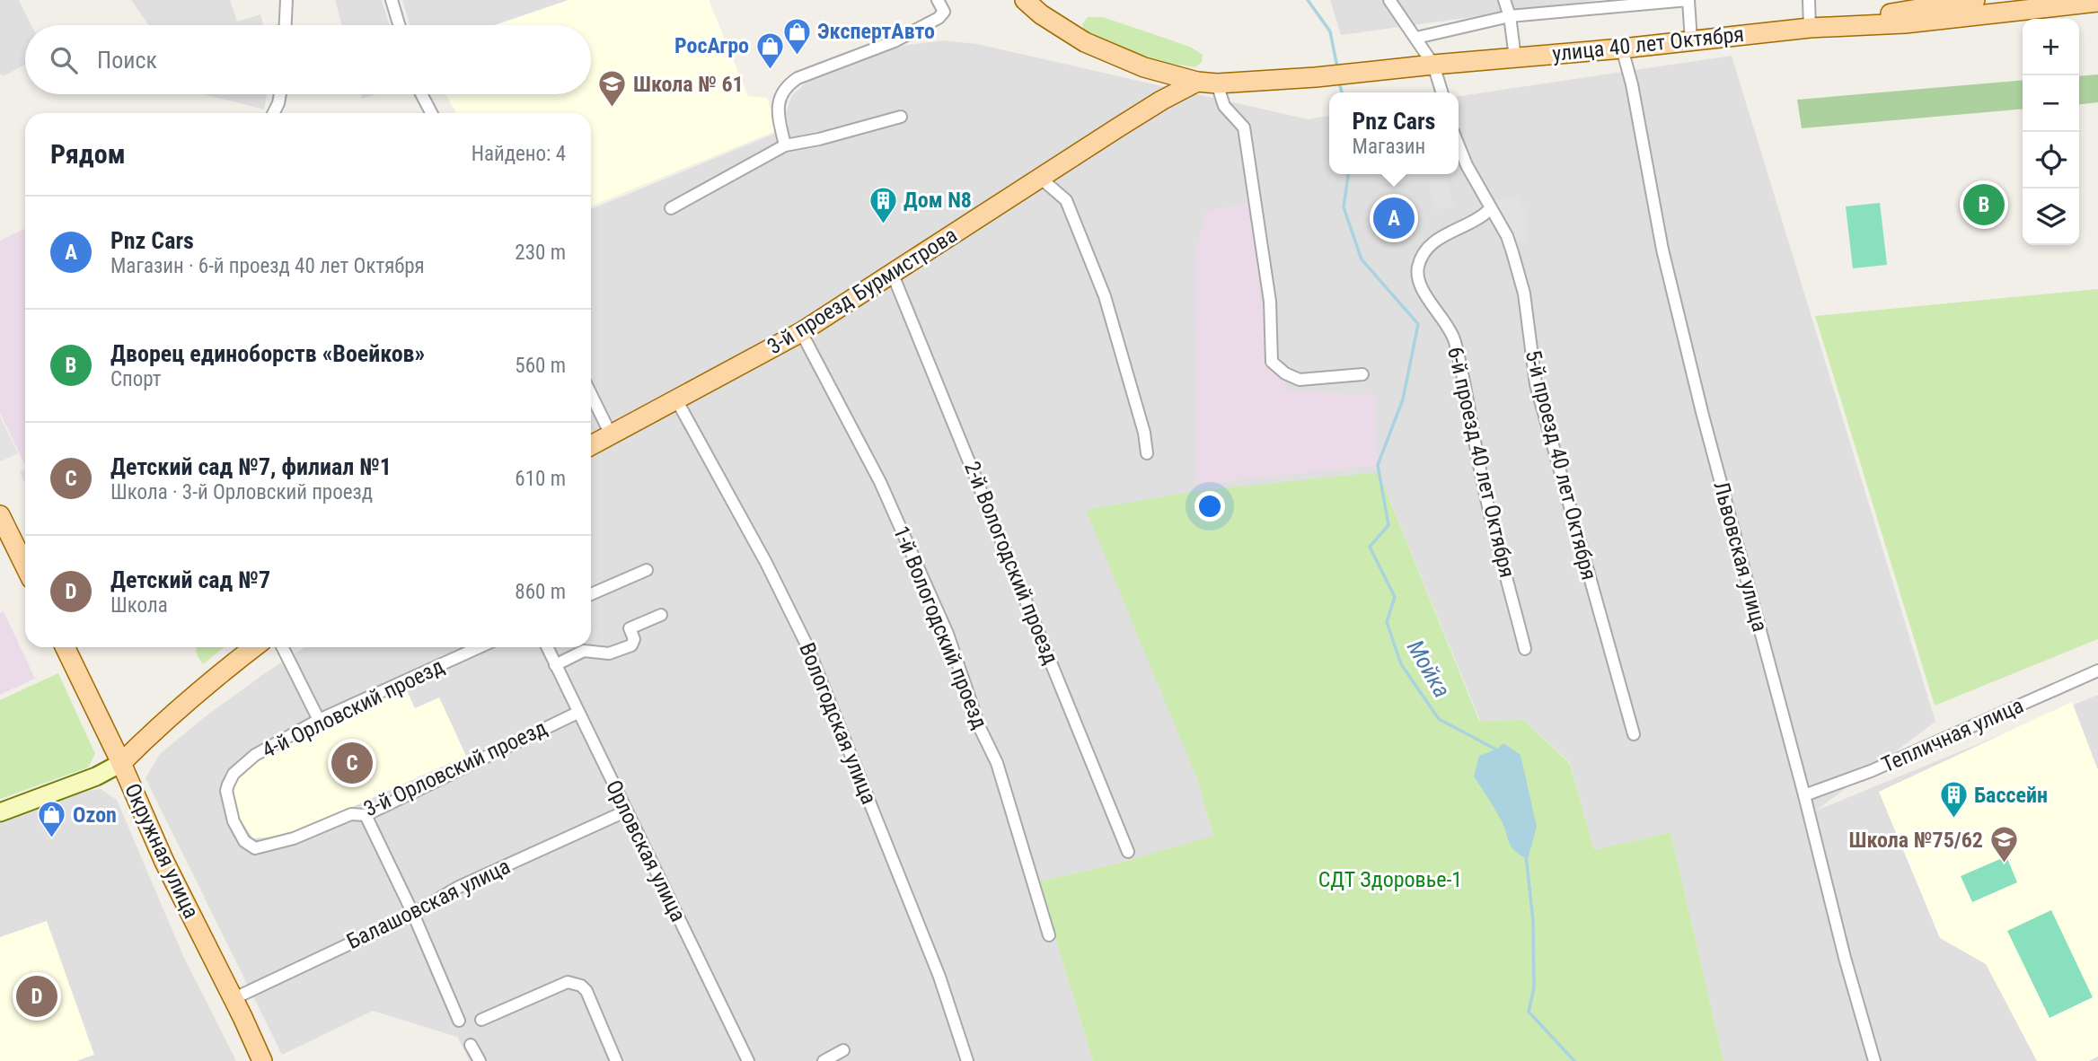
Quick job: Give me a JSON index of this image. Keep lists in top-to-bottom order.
{
  "streets": {
    "main road": ["улица 40 лет Октября", "3-й проезд Бурмистрова", "Окружная улица"],
    "street": [
      "6-й проезд 40 лет Октября",
      "5-й проезд 40 лет Октября",
      "Львовская улица",
      "2-й Вологодский проезд",
      "1-й Вологодский проезд",
      "4-й Орловский проезд",
      "Вологодская улица",
      "Тепличная улица",
      "3-й Орловский проезд",
      "Орловская улица",
      "Балашовская улица"
    ]
  },
  "crossings": [
    ["улица 40 лет Октября", "3-й проезд Бурмистрова"],
    ["улица 40 лет Октября", "Львовская улица"],
    ["3-й проезд Бурмистрова", "2-й Вологодский проезд"],
    ["3-й проезд Бурмистрова", "1-й Вологодский проезд"],
    ["3-й проезд Бурмистрова", "Вологодская улица"],
    ["6-й проезд 40 лет Октября", "5-й проезд 40 лет Октября"],
    ["Львовская улица", "Тепличная улица"],
    ["4-й Орловский проезд", "3-й Орловский проезд"],
    ["3-й Орловский проезд", "Орловская улица"],
    ["Окружная улица", "Балашовская улица"],
    ["Орловская улица", "Балашовская улица"]
  ],
  "water": ["Мойка"],
  "parks": ["СДТ Здоровье-1"],
  "places": {
    "shop": ["ЭкспертАвто", "РосАгро", "Ozon"],
    "school or university": ["Школа № 61", "Школа №75/62"],
    "building": ["Дом N8", "Бассейн"]
  },
  "page": {
    "map_buttons": ["+", "−"],
    "search": "Поиск",
    "popup": ["Pnz Cars", "Магазин"],
    "heading": ["Рядом", "Найдено: 4"],
    "pins": [
      "B",
      "A",
      "C",
      "D"
    ],
    "list": [
      {
        "mark": "A",
        "name": "Pnz Cars",
        "note": "Магазин · 6-й проезд 40 лет Октября",
        "value": "230 m"
      },
      {
        "mark": "B",
        "name": "Дворец единоборств «Воейков»",
        "note": "Спорт",
        "value": "560 m"
      },
      {
        "mark": "C",
        "name": "Детский сад №7, филиал №1",
        "note": "Школа · 3-й Орловский проезд",
        "value": "610 m"
      },
      {
        "mark": "D",
        "name": "Детский сад №7",
        "note": "Школа",
        "value": "860 m"
      }
    ]
  }
}
